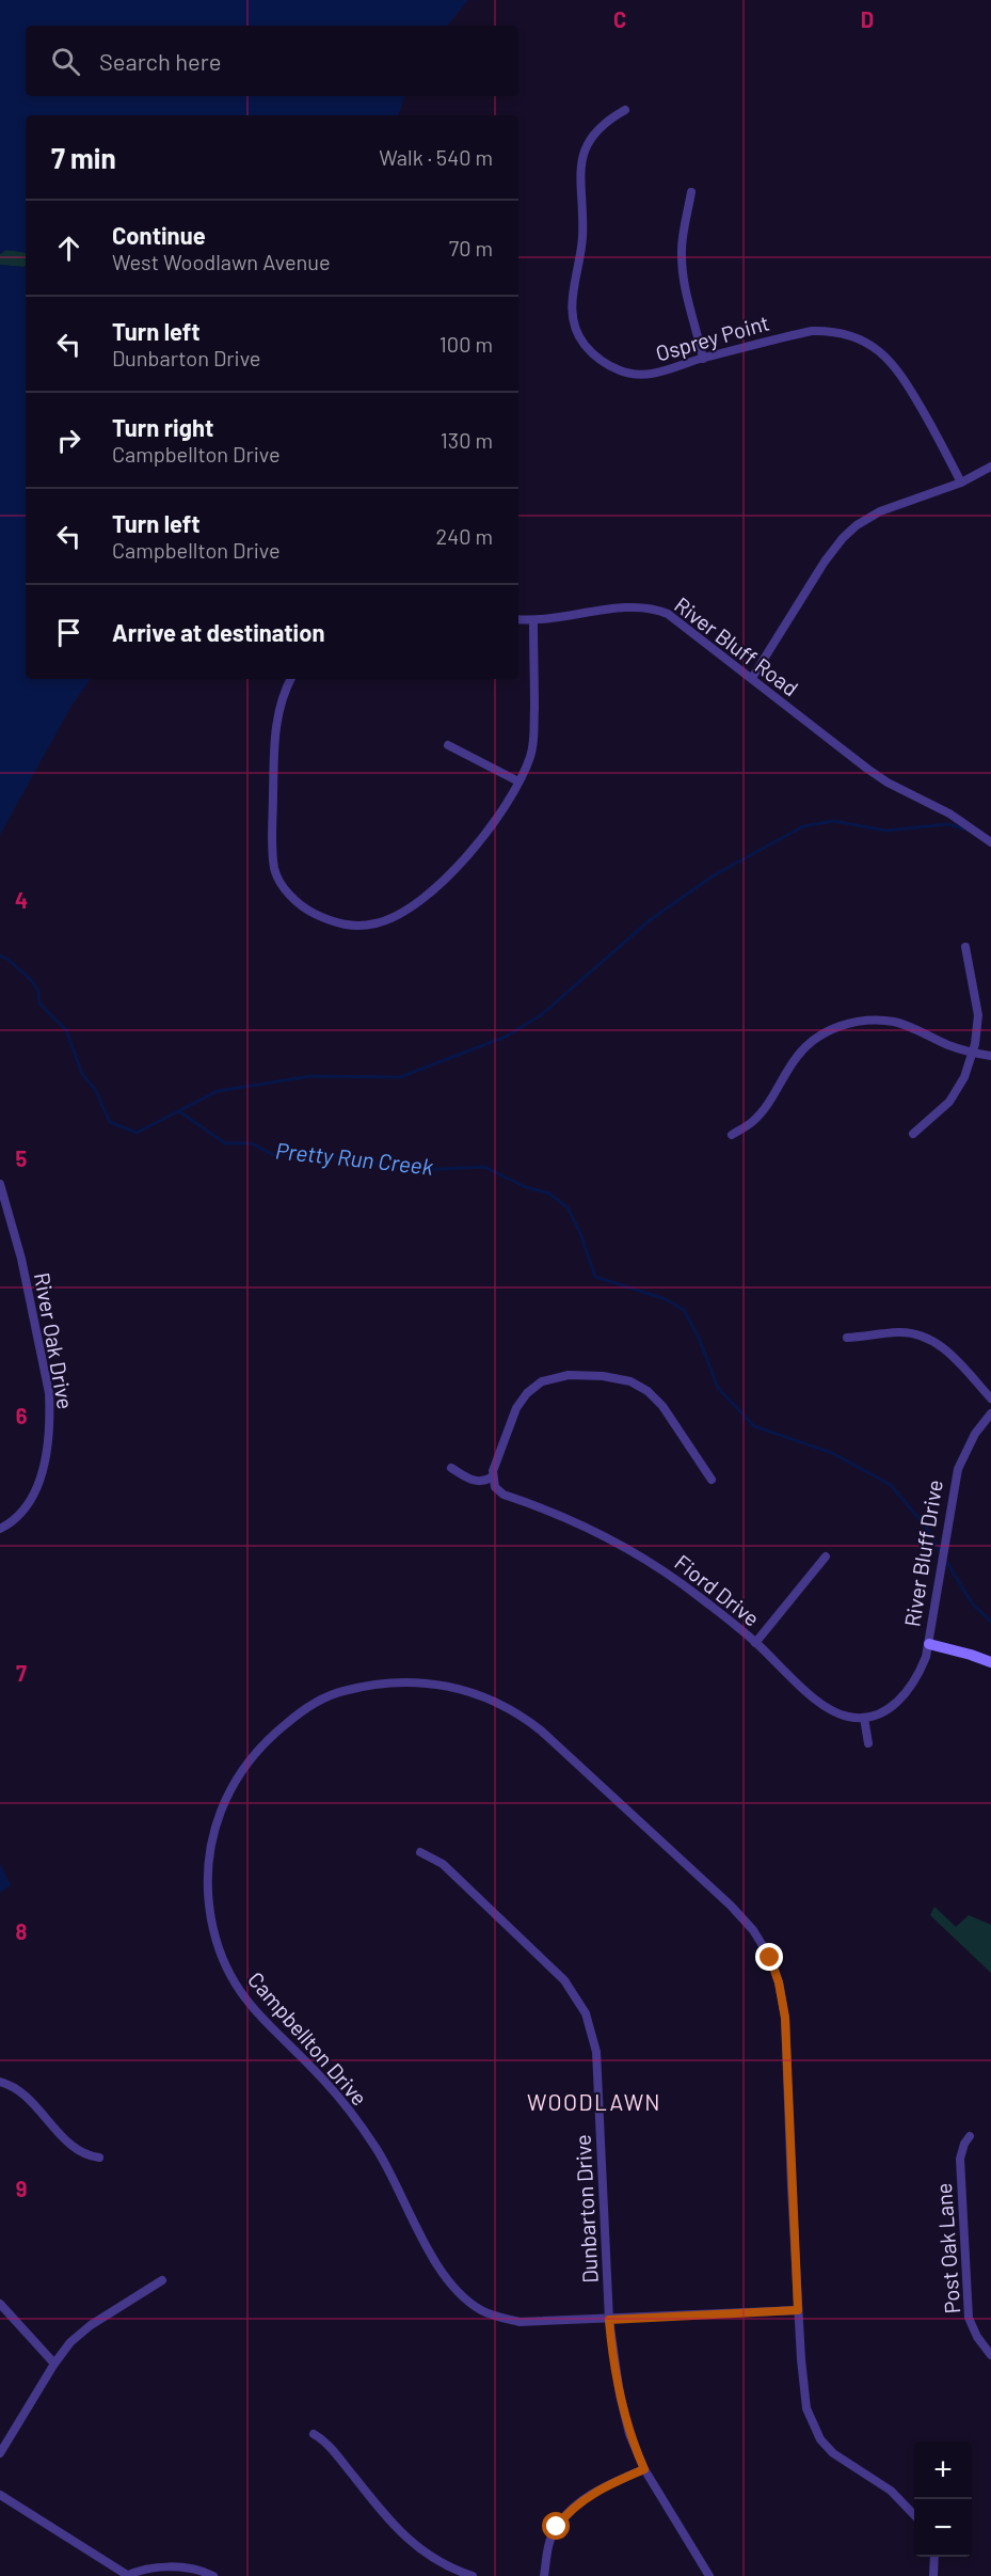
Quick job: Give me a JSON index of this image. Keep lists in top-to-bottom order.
{
  "streets": {
    "street": [
      "Osprey Point",
      "River Bluff Road",
      "River Oak Drive",
      "River Bluff Drive",
      "Fiord Drive",
      "Campbellton Drive",
      "Dunbarton Drive",
      "Post Oak Lane"
    ]
  },
  "crossings": [
    ["Campbellton Drive", "Dunbarton Drive"]
  ],
  "districts": ["WOODLAWN"],
  "water": ["Pretty Run Creek"],
  "page": {
    "search": "Search here",
    "heading": ["7 min", "Walk · 540 m"],
    "list": [
      ["Continue", "West Woodlawn Avenue", "70 m"],
      ["Turn left", "Dunbarton Drive", "100 m"],
      ["Turn right", "Campbellton Drive", "130 m"],
      ["Turn left", "Campbellton Drive", "240 m"],
      "Arrive at destination"
    ],
    "map_buttons": ["+", "−"]
  },
  "grid": {
    "columns": ["C", "D"],
    "rows": [
      "4",
      "5",
      "6",
      "7",
      "8",
      "9"
    ]
  }
}
